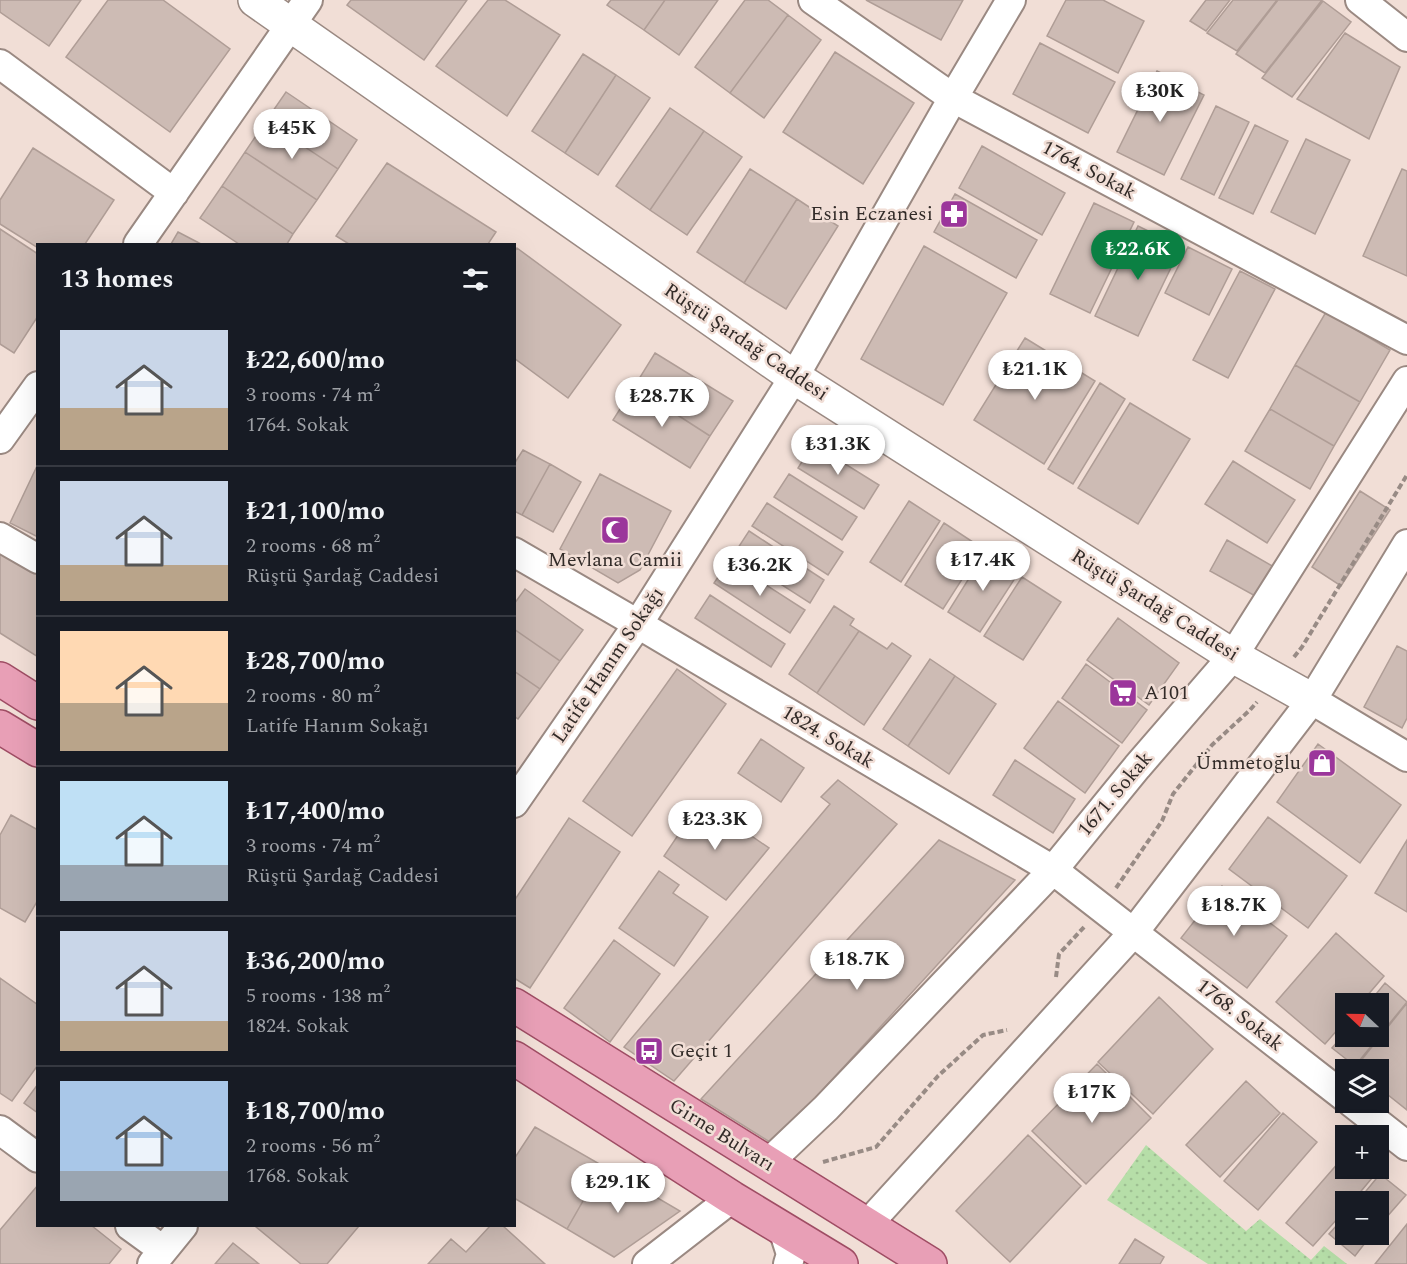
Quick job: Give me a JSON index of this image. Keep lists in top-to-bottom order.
{
  "streets": {
    "main road": ["Girne Bulvarı"],
    "street": [
      "1764. Sokak",
      "Rüştü Şardağ Caddesi",
      "Latife Hanım Sokağı",
      "1824. Sokak",
      "1671. Sokak",
      "1768. Sokak"
    ]
  },
  "crossings": [
    ["1764. Sokak", "Latife Hanım Sokağı"],
    ["Rüştü Şardağ Caddesi", "Latife Hanım Sokağı"],
    ["Rüştü Şardağ Caddesi", "1671. Sokak"],
    ["Latife Hanım Sokağı", "1824. Sokak"],
    ["1824. Sokak", "1671. Sokak"],
    ["1824. Sokak", "1768. Sokak"],
    ["1671. Sokak", "Girne Bulvarı"]
  ],
  "places": {
    "pharmacy": ["Esin Eczanesi"],
    "mosque": ["Mevlana Camii"],
    "supermarket": ["A101"],
    "shop": ["Ümmetoğlu"],
    "bus stop": ["Geçit 1"]
  },
  "north": "left",
  "page": {
    "price": [
      "₺30K",
      "₺45K",
      "₺22.6K",
      "₺21.1K",
      "₺28.7K",
      "₺31.3K",
      "₺17.4K",
      "₺36.2K",
      "₺23.3K",
      "₺18.7K",
      "₺18.7K",
      "₺17K",
      "₺29.1K"
    ],
    "heading": "13 homes",
    "list": [
      {
        "name": "₺22,600/mo",
        "note": "3 rooms · 74 m² · 1764. Sokak"
      },
      {
        "name": "₺21,100/mo",
        "note": "2 rooms · 68 m² · Rüştü Şardağ Caddesi"
      },
      {
        "name": "₺28,700/mo",
        "note": "2 rooms · 80 m² · Latife Hanım Sokağı"
      },
      {
        "name": "₺17,400/mo",
        "note": "3 rooms · 74 m² · Rüştü Şardağ Caddesi"
      },
      {
        "name": "₺36,200/mo",
        "note": "5 rooms · 138 m² · 1824. Sokak"
      },
      {
        "name": "₺18,700/mo",
        "note": "2 rooms · 56 m² · 1768. Sokak"
      }
    ],
    "map_buttons": ["+", "−"]
  }
}
